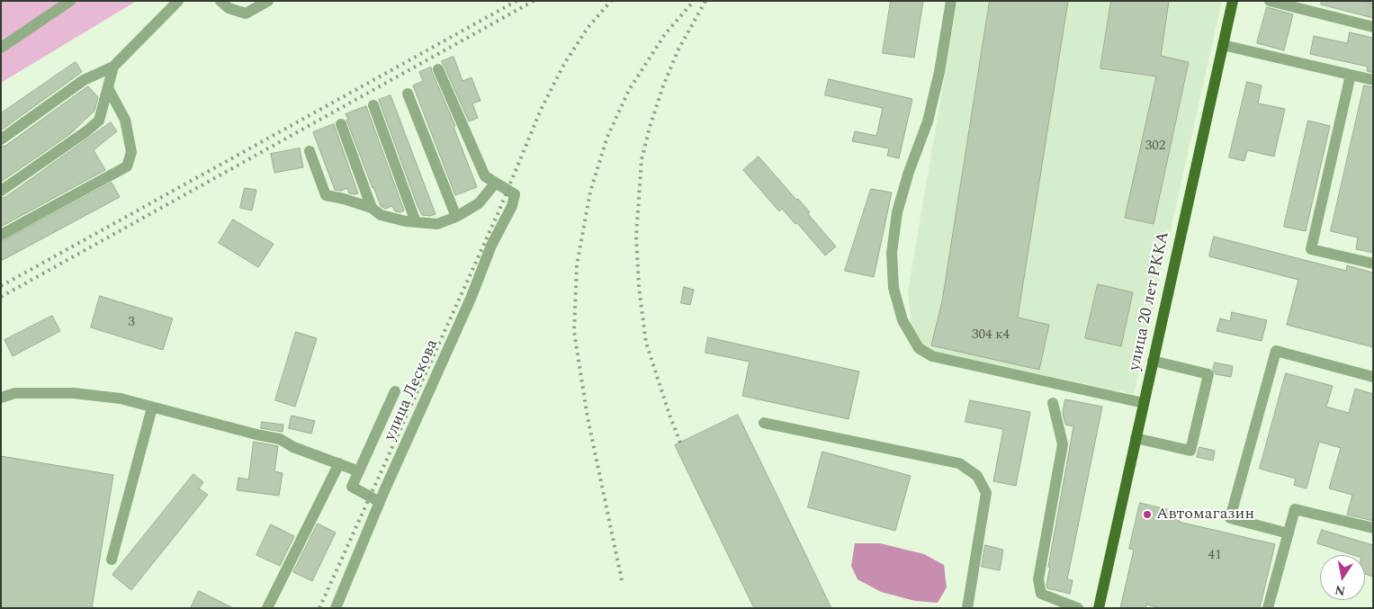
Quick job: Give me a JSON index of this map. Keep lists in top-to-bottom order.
{
  "streets": {
    "main road": ["улица 20 лет РККА"],
    "street": ["улица Лескова"]
  },
  "places": ["Автомагазин"],
  "house_numbers": [
    "302",
    "3",
    "304 к4",
    "41"
  ],
  "north": "bottom"
}
